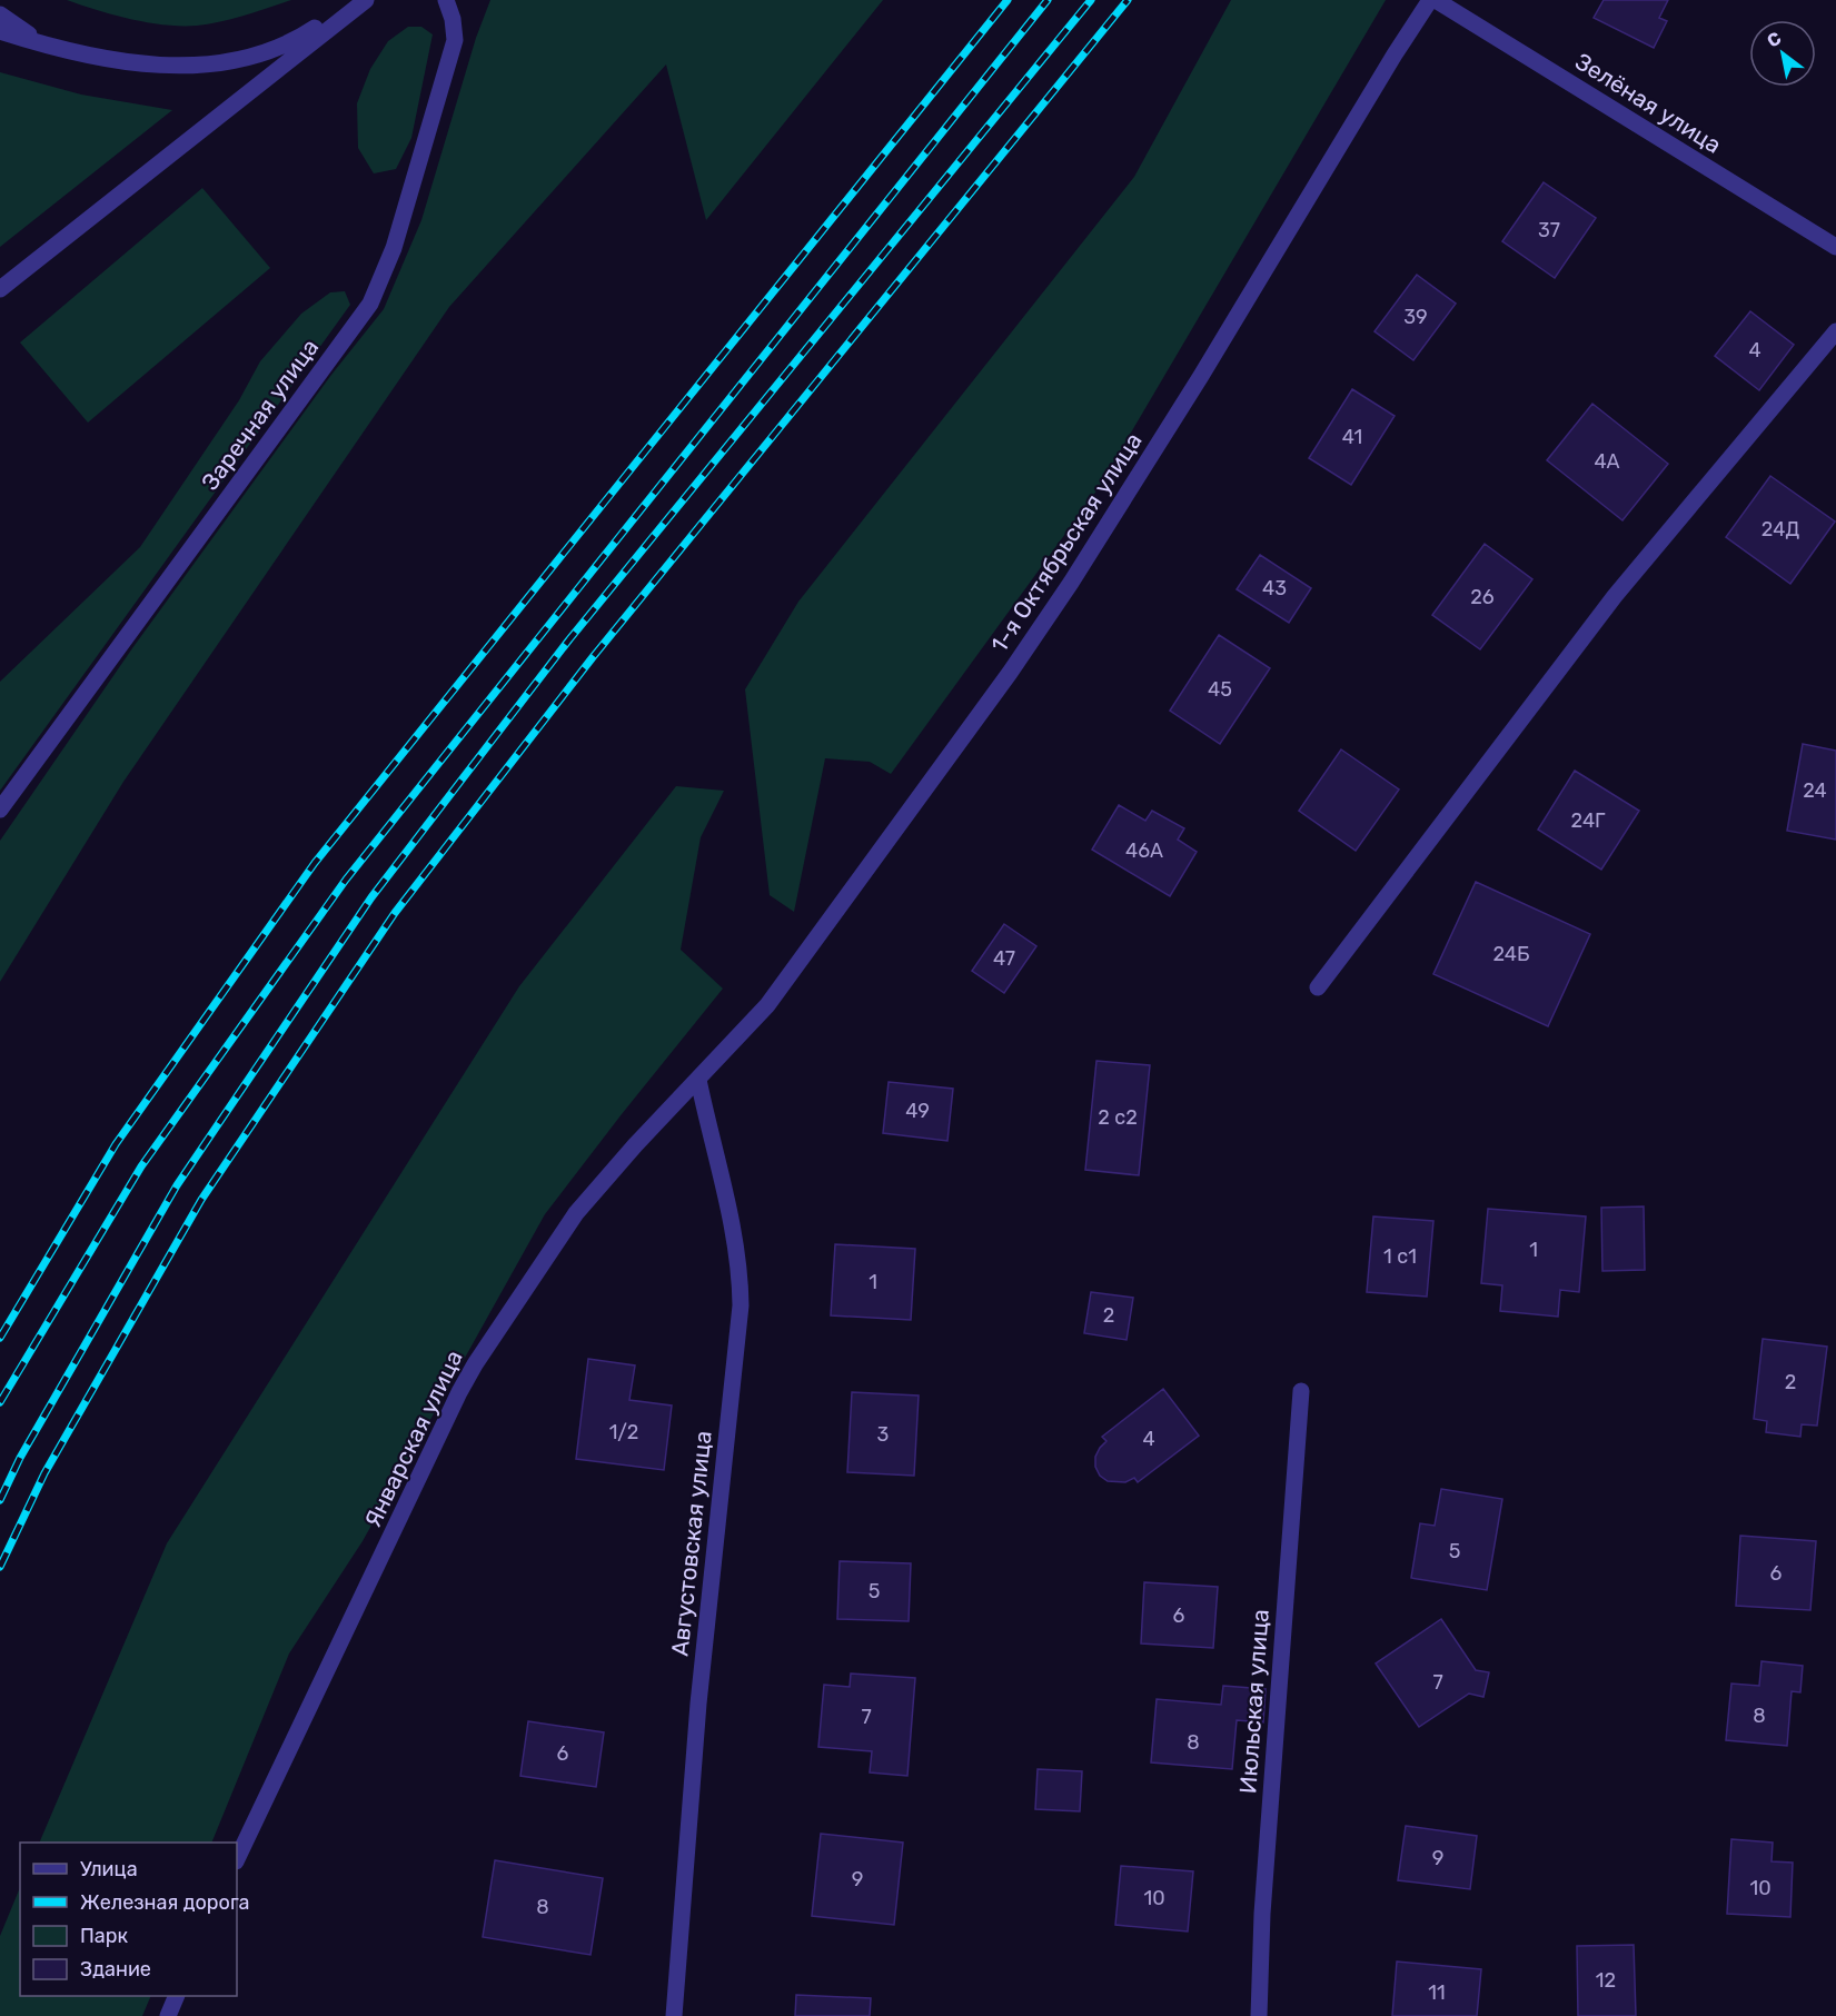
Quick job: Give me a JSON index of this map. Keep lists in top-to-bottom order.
{
  "streets": {
    "street": [
      "Зелёная улица",
      "Заречная улица",
      "1-я Октябрьская улица",
      "Январская улица",
      "Августовская улица",
      "Июльская улица"
    ]
  },
  "crossings": [
    ["1-я Октябрьская улица", "Январская улица"],
    ["1-я Октябрьская улица", "Августовская улица"],
    ["Январская улица", "Августовская улица"]
  ],
  "house_numbers": [
    "37",
    "39",
    "4",
    "41",
    "4А",
    "24Д",
    "43",
    "26",
    "45",
    "24",
    "24Г",
    "46А",
    "24Б",
    "47",
    "49",
    "2 с2",
    "1",
    "1 с1",
    "1",
    "2",
    "2",
    "1/2",
    "3",
    "4",
    "5",
    "6",
    "5",
    "6",
    "7",
    "8",
    "7",
    "8",
    "6",
    "9",
    "9",
    "10",
    "10",
    "8",
    "12",
    "11"
  ],
  "legend": [
    "Улица",
    "Железная дорога",
    "Парк",
    "Здание"
  ],
  "north": "top left"
}
